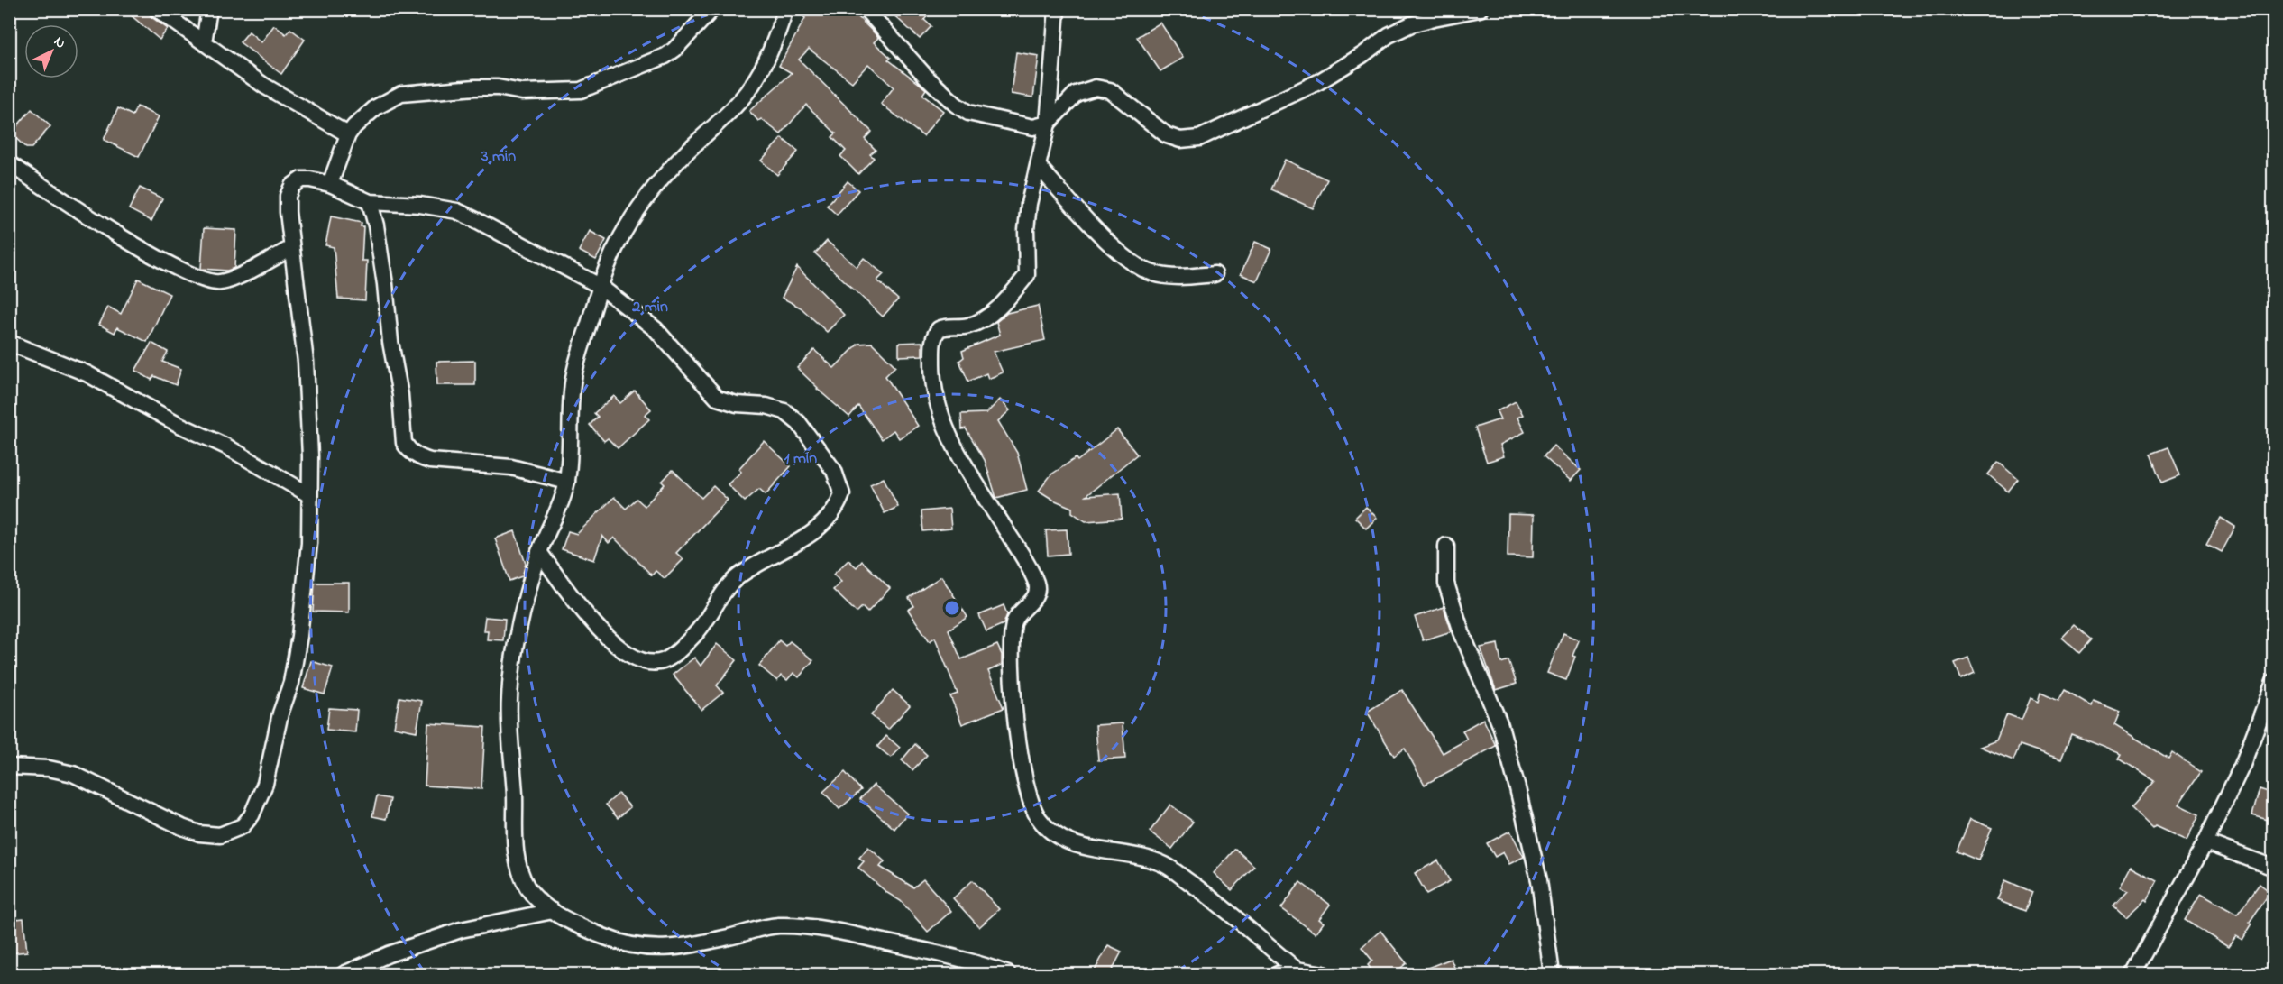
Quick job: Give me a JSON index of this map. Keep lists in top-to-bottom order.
{
  "north": "top right",
  "rings": ["3 min", "2 min", "1 min"]
}
